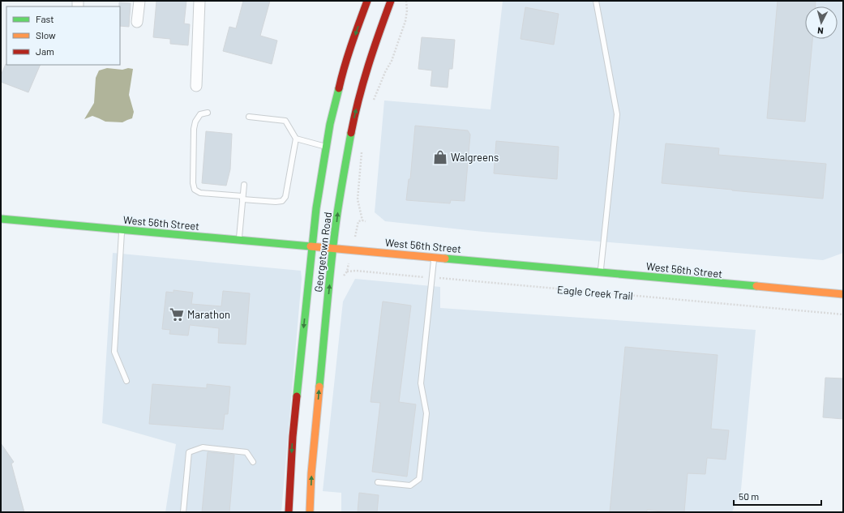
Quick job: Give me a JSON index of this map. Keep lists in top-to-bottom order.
{
  "streets": {
    "main road": ["West 56th Street", "Georgetown Road"],
    "path": ["Eagle Creek Trail"]
  },
  "crossings": [
    ["West 56th Street", "Georgetown Road"]
  ],
  "places": {
    "shop": ["Walgreens"],
    "supermarket": ["Marathon"]
  },
  "legend": ["Fast", "Slow", "Jam"],
  "scale_bar": "50 m",
  "north": "bottom"
}
